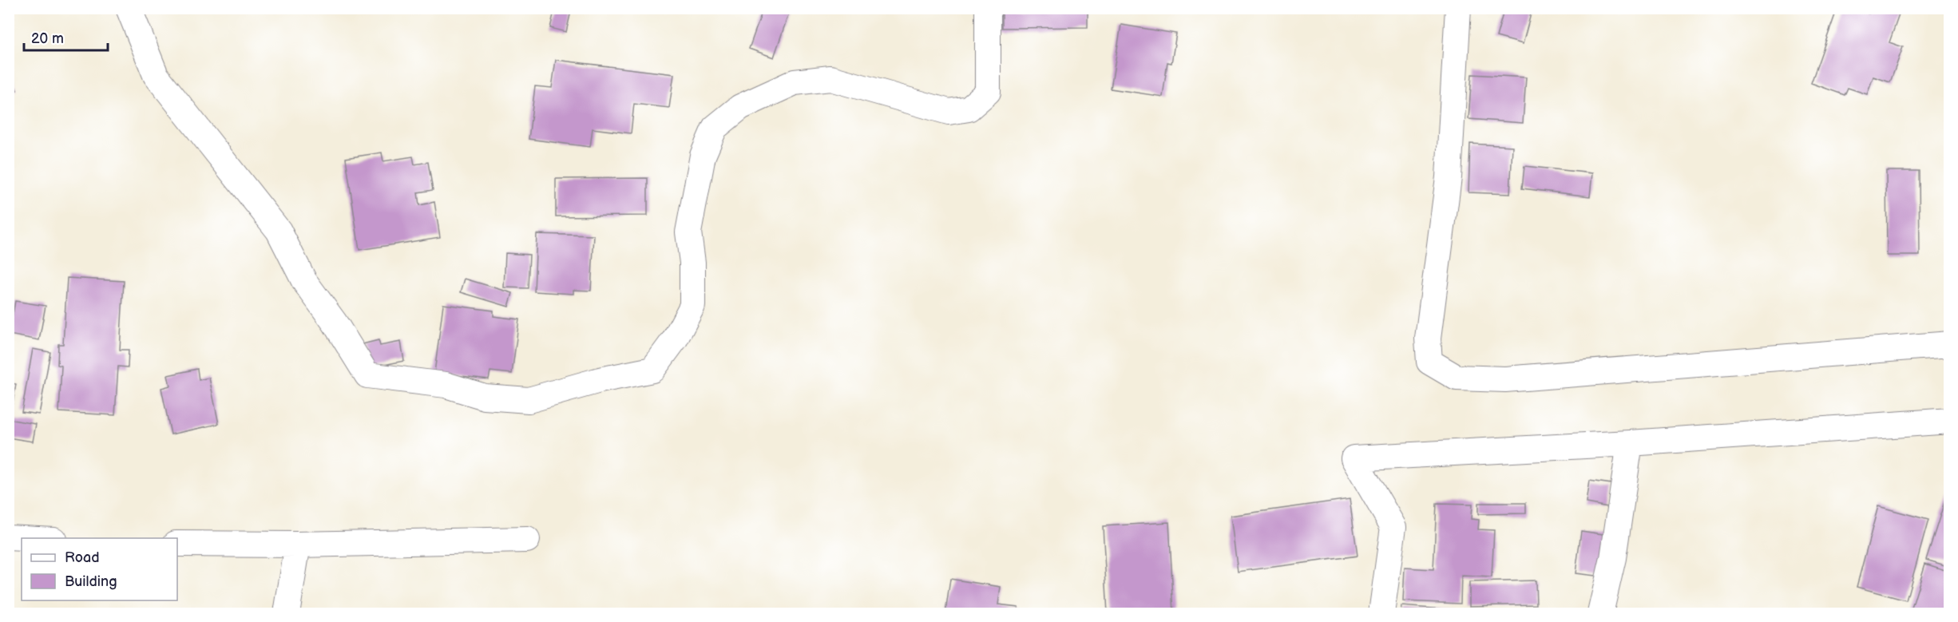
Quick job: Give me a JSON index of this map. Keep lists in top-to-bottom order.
{
  "legend": ["Road", "Building"],
  "scale_bar": "20 m"
}
